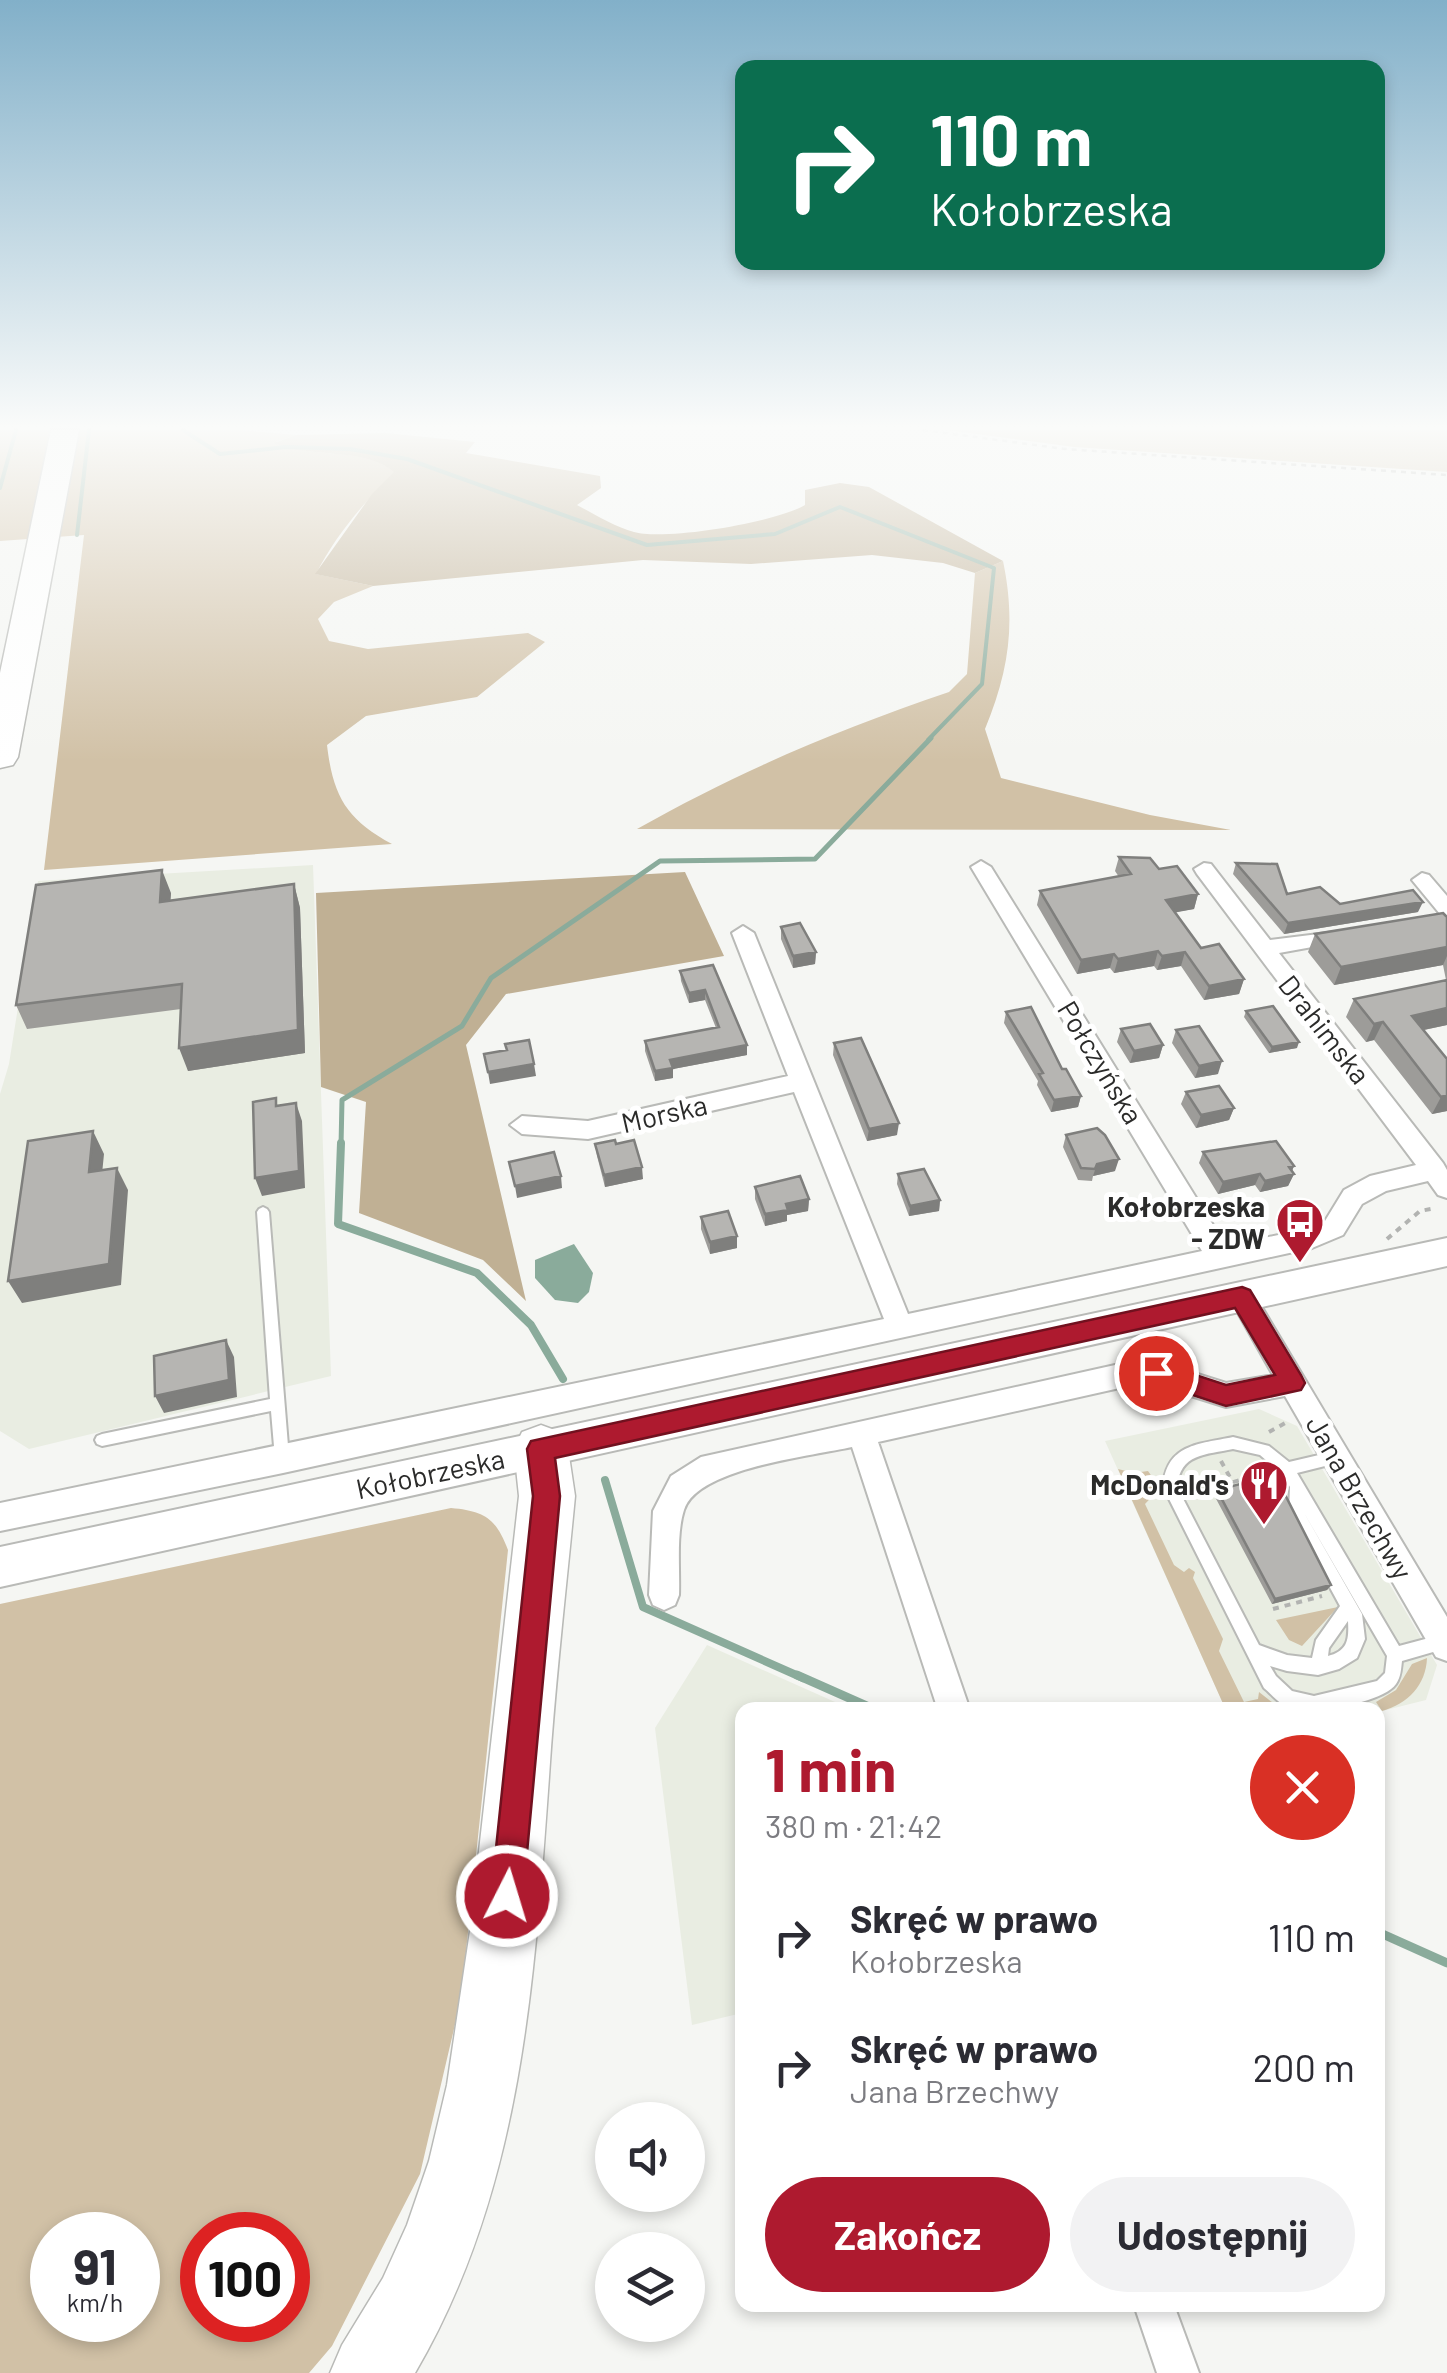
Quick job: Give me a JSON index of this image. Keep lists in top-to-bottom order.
{
  "streets": {
    "main road": ["Kołobrzeska"],
    "street": [
      "Drahimska",
      "Połczyńska",
      "Morska",
      "Jana Brzechwy"
    ]
  },
  "crossings": [
    ["Kołobrzeska", "Jana Brzechwy"]
  ],
  "places": {
    "bus stop": ["Kołobrzeska - ZDW"],
    "restaurant": ["McDonald's"]
  },
  "page": {
    "turn": ["110 m", "Kołobrzeska"],
    "heading": ["1 min", "380 m · 21:42"],
    "list": [
      {
        "name": "Skręć w prawo",
        "note": "Kołobrzeska",
        "value": "110 m"
      },
      {
        "name": "Skręć w prawo",
        "note": "Jana Brzechwy",
        "value": "200 m"
      }
    ],
    "buttons": ["Zakończ", "Udostępnij"],
    "speed": "91 km/h",
    "limit": "100"
  }
}
